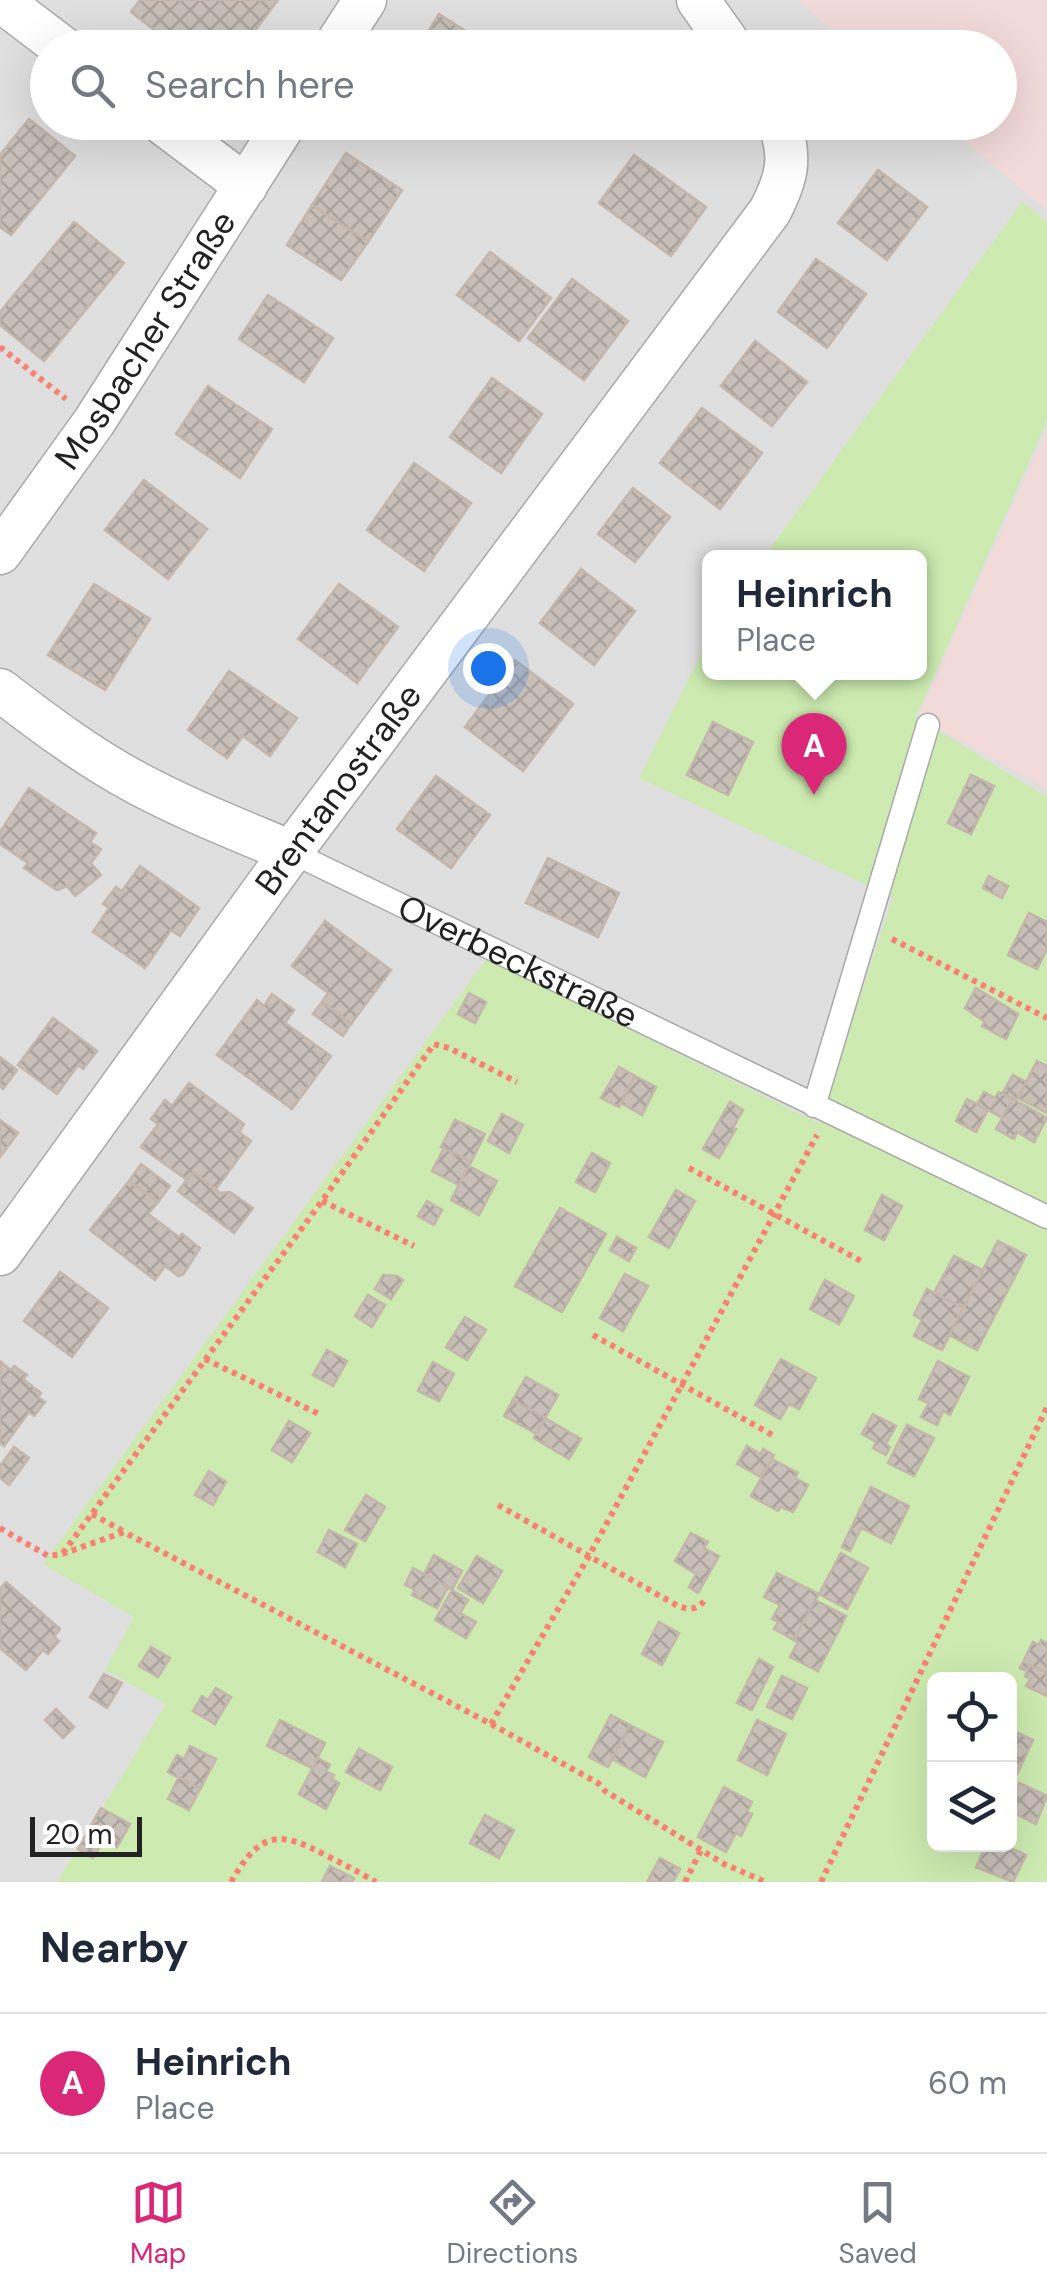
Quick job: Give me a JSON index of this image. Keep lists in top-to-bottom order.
{
  "streets": {
    "street": ["Mosbacher Straße", "Brentanostraße", "Overbeckstraße"]
  },
  "crossings": [
    ["Brentanostraße", "Overbeckstraße"]
  ],
  "scale_bar": "20 m",
  "page": {
    "search": "Search here",
    "popup": ["Heinrich", "Place"],
    "pins": "A",
    "scale": "20 m",
    "heading": "Nearby",
    "list": [
      {
        "mark": "A",
        "name": "Heinrich",
        "note": "Place",
        "value": "60 m"
      }
    ],
    "nav": ["Map", "Directions", "Saved"]
  }
}
